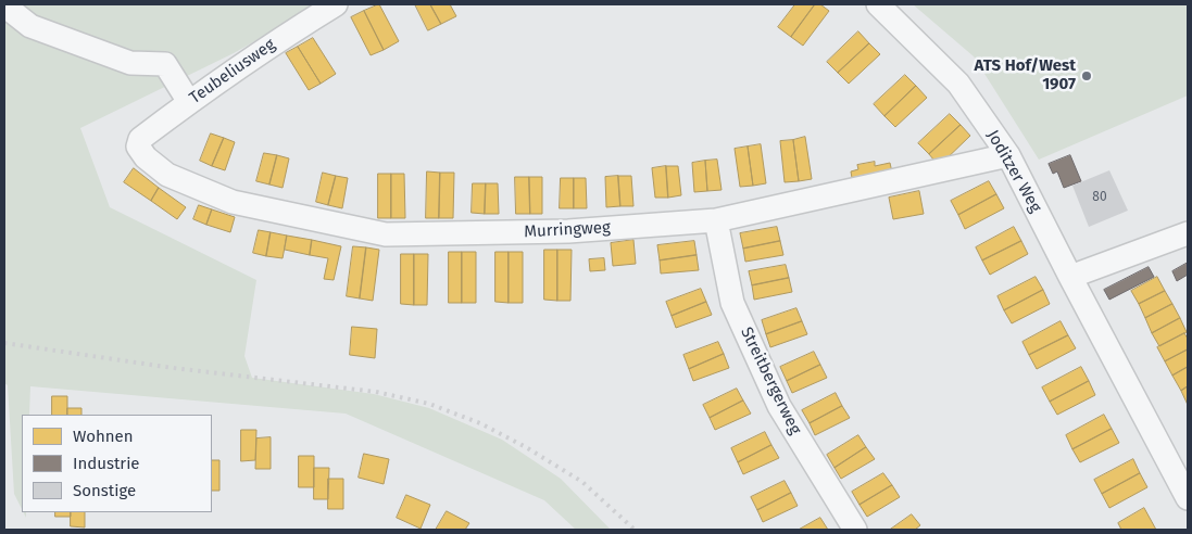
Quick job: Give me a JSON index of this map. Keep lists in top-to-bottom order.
{
  "streets": {
    "street": [
      "Teubeliusweg",
      "Joditzer Weg",
      "Murringweg",
      "Streitbergerweg"
    ]
  },
  "crossings": [
    ["Teubeliusweg", "Murringweg"],
    ["Joditzer Weg", "Murringweg"],
    ["Murringweg", "Streitbergerweg"]
  ],
  "places": ["ATS Hof/West 1907"],
  "house_numbers": ["80"],
  "legend": ["Wohnen", "Industrie", "Sonstige"]
}
